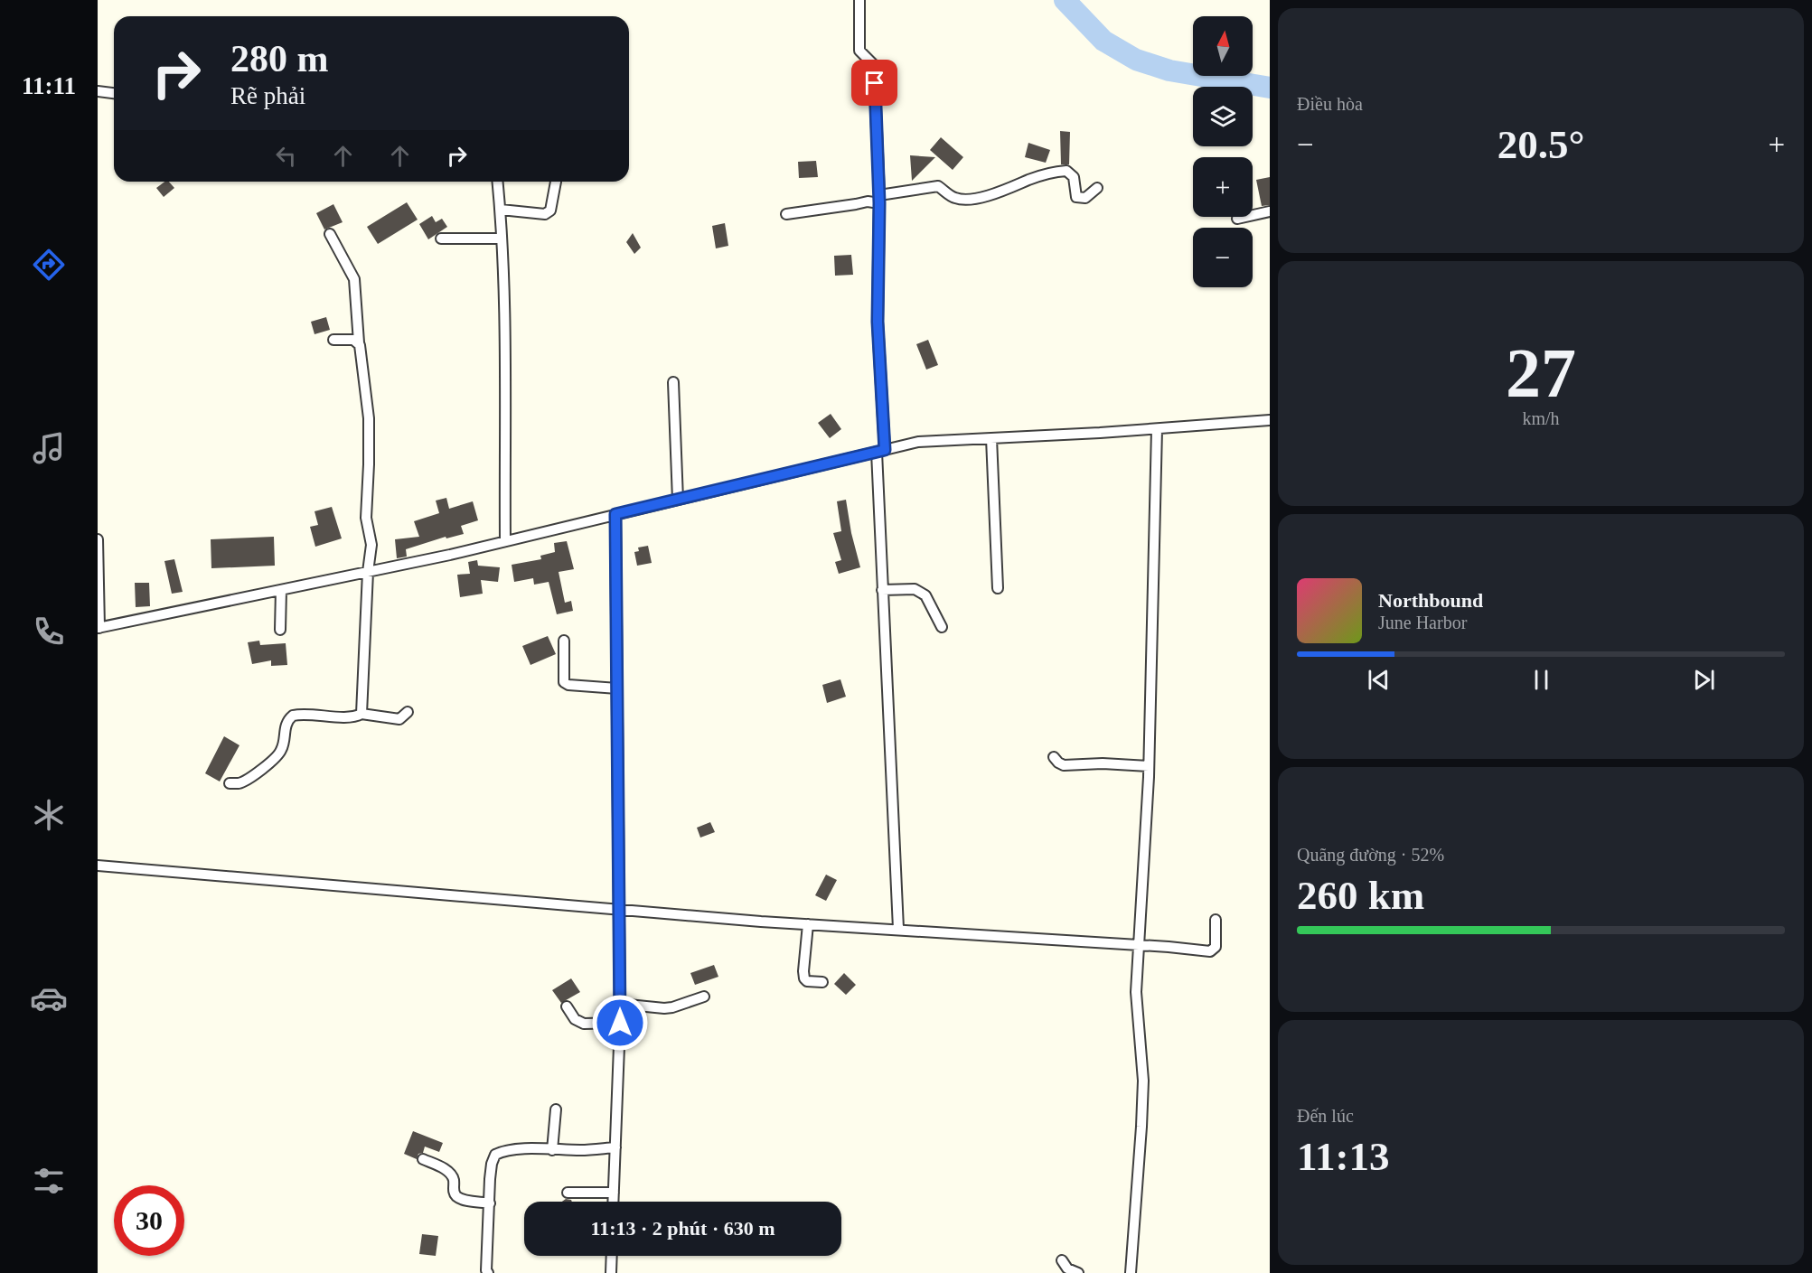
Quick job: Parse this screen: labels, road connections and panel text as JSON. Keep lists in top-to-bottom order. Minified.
{"north":"top","page":{"tabs":"11:11","tile":["Điều hòa",["27","km/h"],["Quãng đường · 52%","260 km"],["Đến lúc","11:13"]],"map_buttons":["+","−"],"turn":["280 m","Rẽ phải"],"heat":["−","20.5°","+"],"song":["Northbound","June Harbor"],"limit":"30","trip":"11:13 · 2 phút · 630 m"}}
